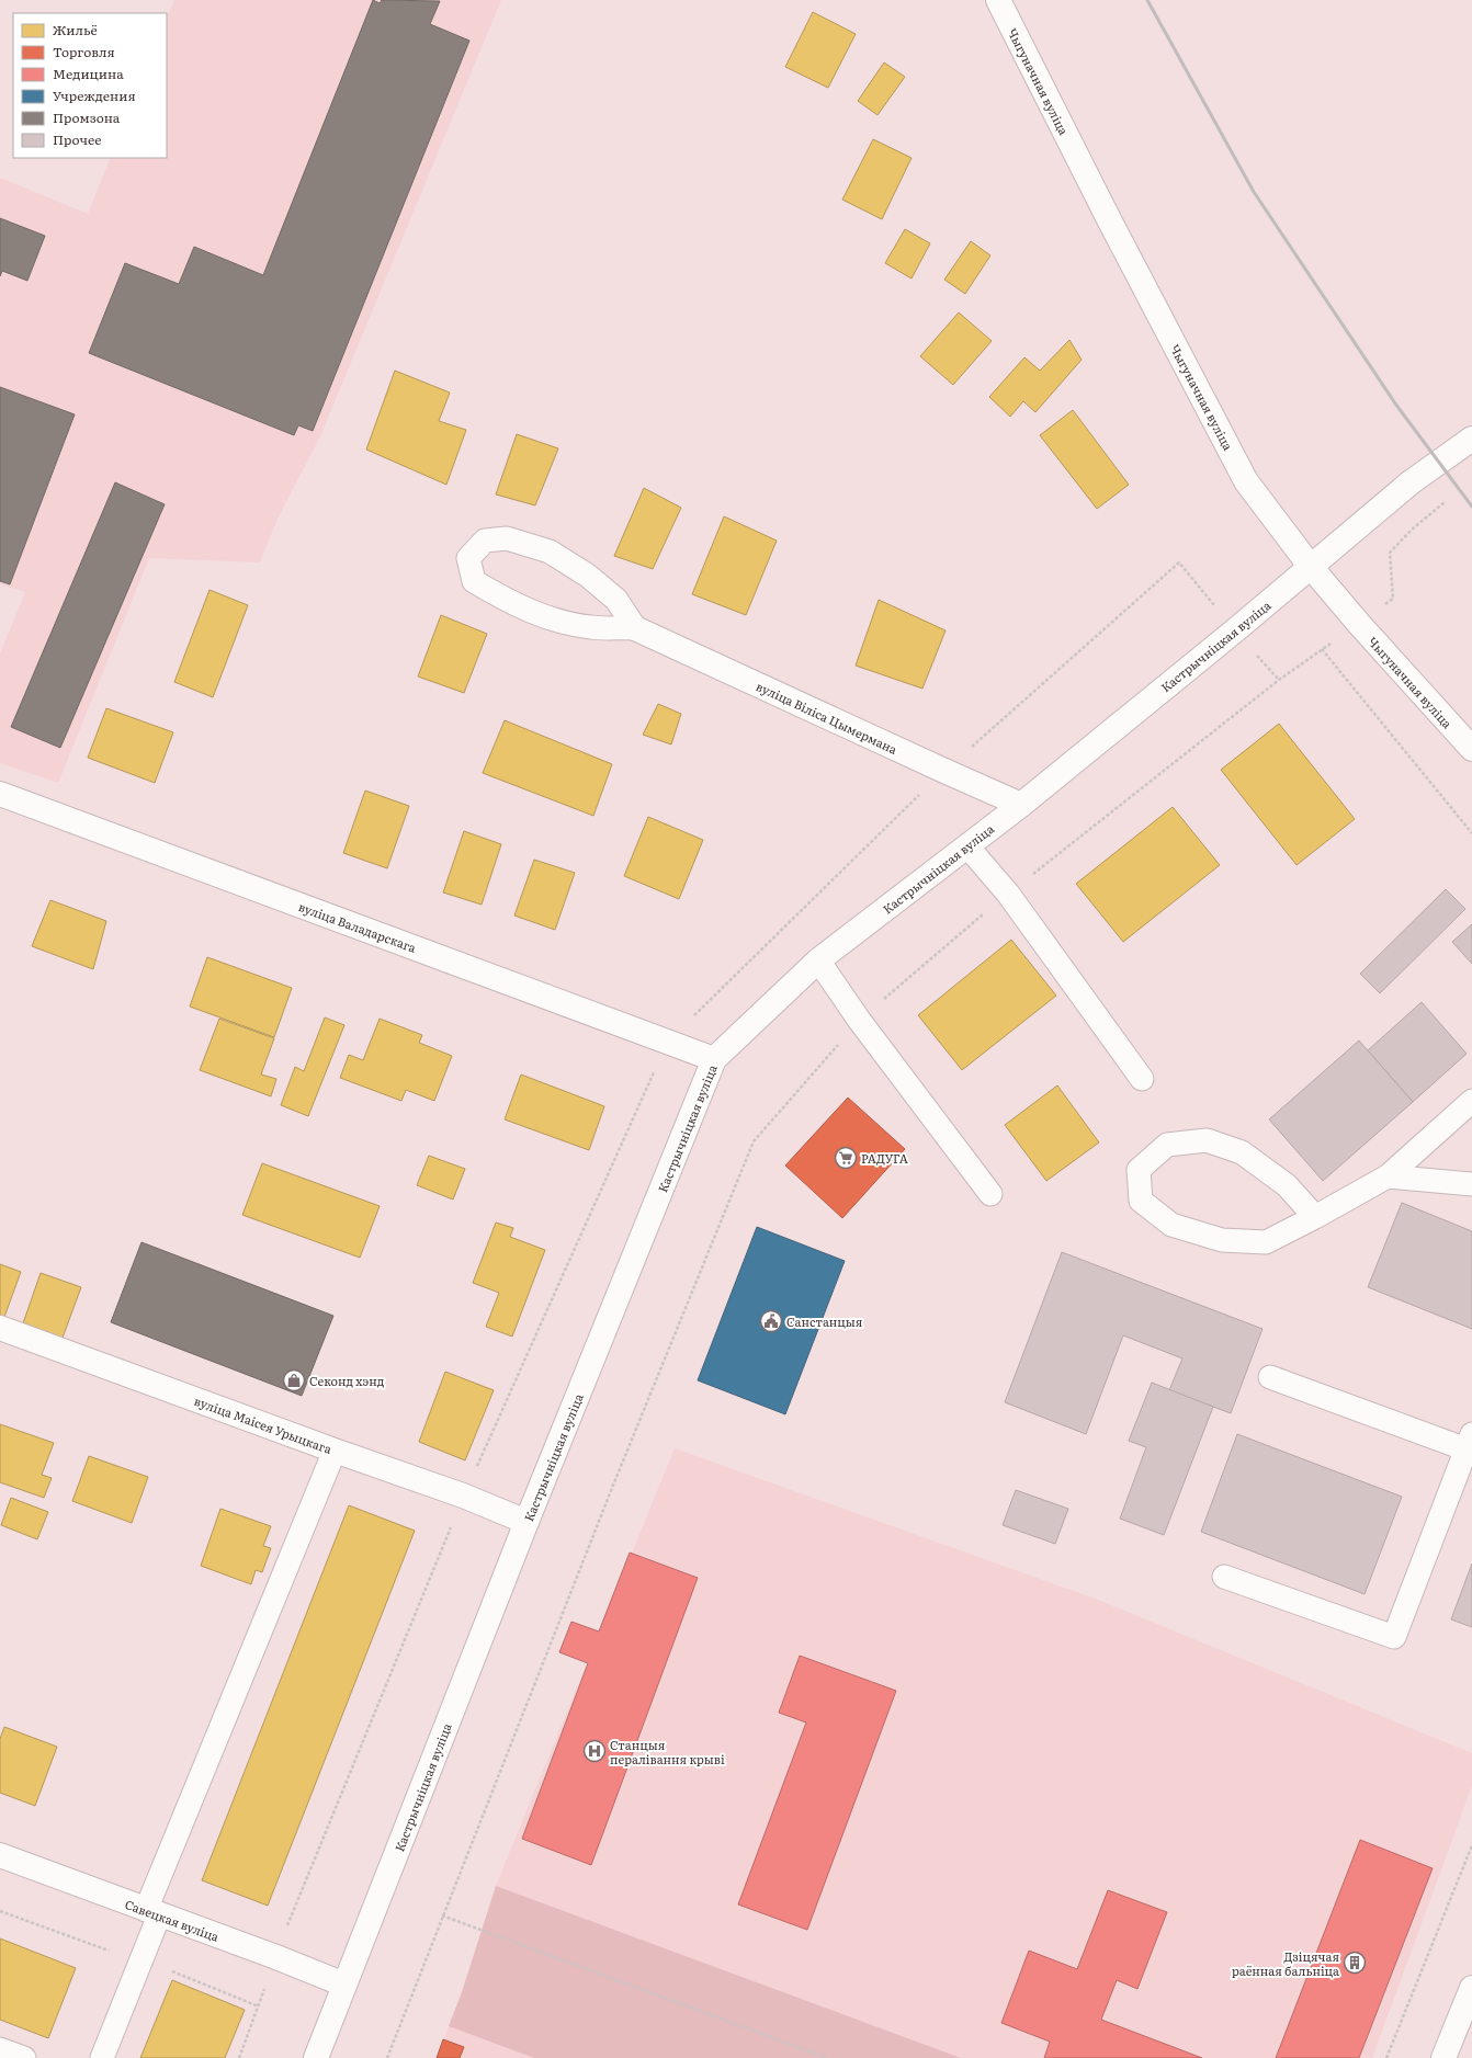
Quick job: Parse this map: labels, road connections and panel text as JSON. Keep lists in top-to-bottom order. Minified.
{"streets":{"street":["Чыгуначная вуліца","Кастрычніцкая вуліца","вуліца Віліса Цымермана","вуліца Валадарскага","вуліца Маісея Урыцкага","Савецкая вуліца"]},"crossings":[["Чыгуначная вуліца","Кастрычніцкая вуліца"],["Кастрычніцкая вуліца","вуліца Віліса Цымермана"],["Кастрычніцкая вуліца","вуліца Валадарскага"],["Кастрычніцкая вуліца","вуліца Маісея Урыцкага"],["Кастрычніцкая вуліца","Савецкая вуліца"]],"places":{"supermarket":["РАДУГА"],"public building":["Санстанцыя"],"shop":["Секонд хэнд"],"hospital":["Станцыя пералівання крыві"],"building":["Дзіцячая раённая бальніца"]},"legend":["Жильё","Торговля","Медицина","Учреждения","Промзона","Прочее"]}
